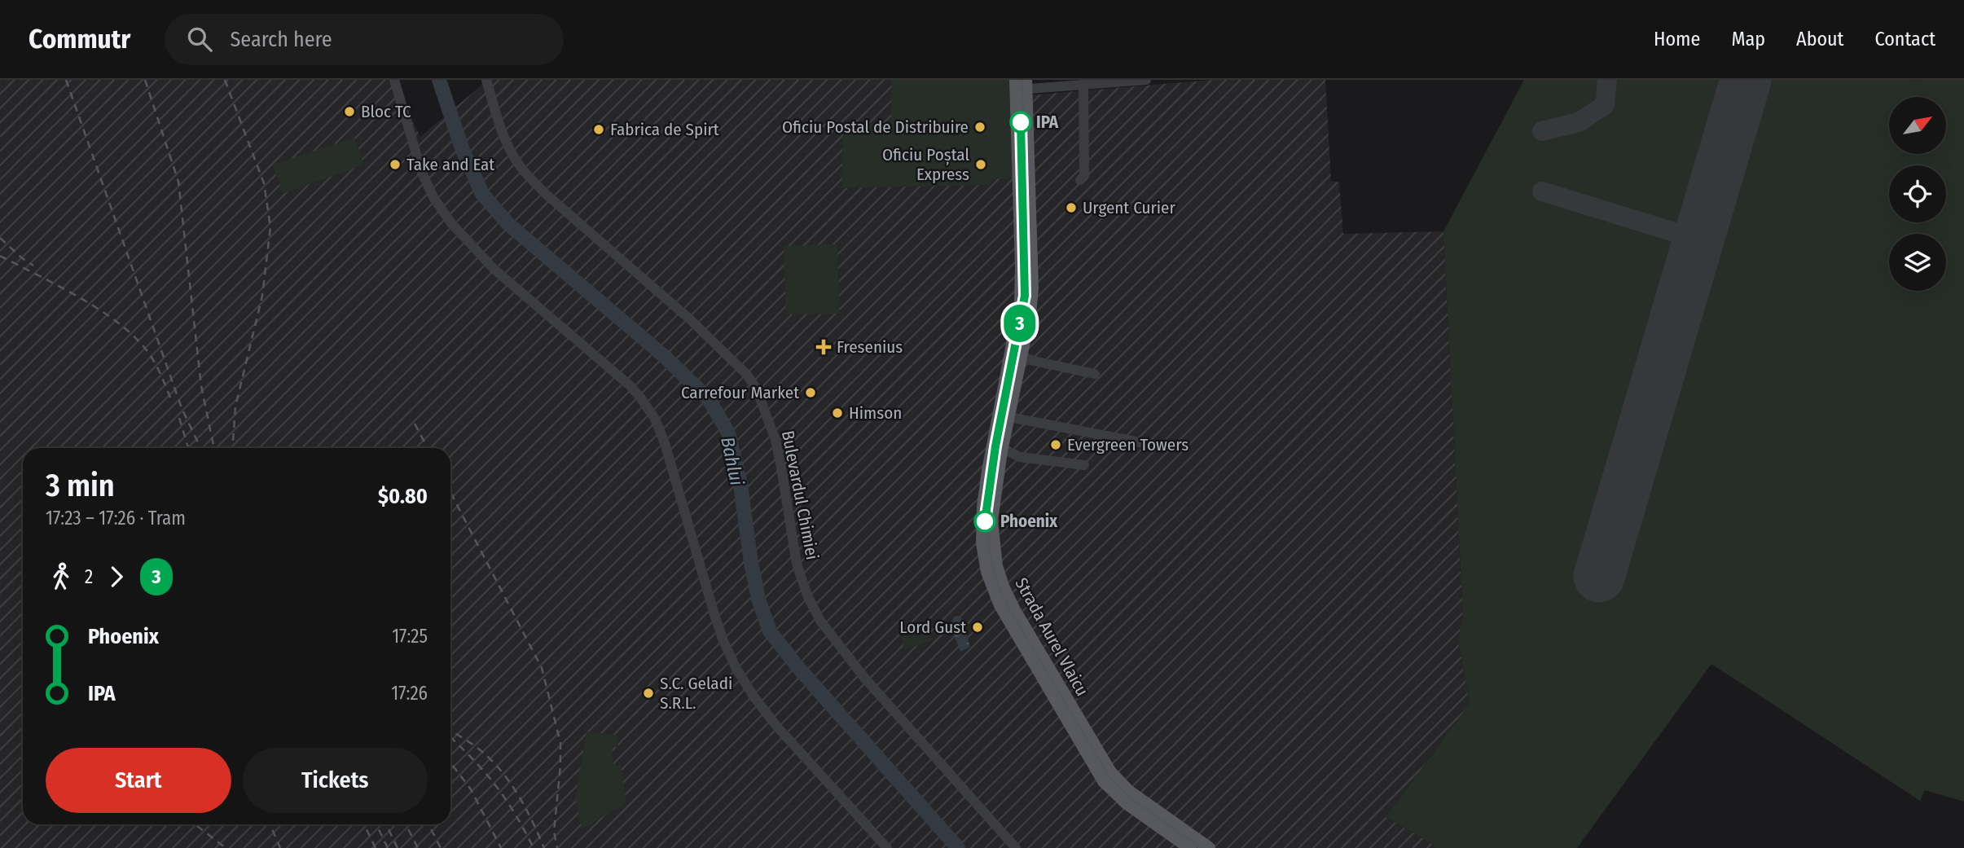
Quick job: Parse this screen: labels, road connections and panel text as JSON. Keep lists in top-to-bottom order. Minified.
{"streets":{"main road":["Strada Aurel Vlaicu"],"street":["Bulevardul Chimiei"]},"water":["Bahlui"],"places":{"other":["Bloc TC","IPA","Oficiu Postal de Distribuire","Fabrica de Spirt","Take and Eat","Oficiu Poștal Express","Urgent Curier","Carrefour Market","Himson","Evergreen Towers","Phoenix","Lord Gust","S.C. Geladi S.R.L."],"health":["Fresenius"]},"lines":["tram line 3"],"north":"top right","page":{"header":"Commutr","search":"Search here","nav":["Home","Map","About","Contact"],"on_map":"3","heading":["3 min","17:23 – 17:26 · Tram","$0.80"],"legs":["2","3"],"list":[{"name":"Phoenix","value":"17:25"},{"name":"IPA","value":"17:26"}],"buttons":["Start","Tickets"]}}
